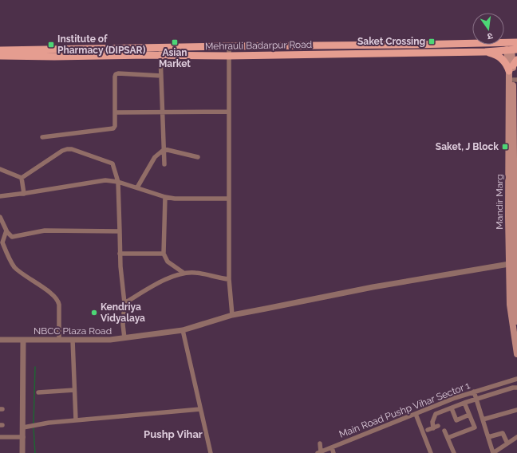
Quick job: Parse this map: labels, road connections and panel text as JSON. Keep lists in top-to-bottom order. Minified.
{"streets":{"main road":["Mehrauli Badarpur Road","Mandir Marg"],"street":["NBCC Plaza Road","Main Road Pushp Vihar Sector 1"]},"crossings":[["Mehrauli Badarpur Road","Mandir Marg"],["Mandir Marg","NBCC Plaza Road"]],"districts":["Pushp Vihar"],"places":{"transit":["Saket Crossing","Asian Market","Institute of Pharmacy (DIPSAR)","Saket, J Block"],"other":["Kendriya Vidyalaya"]},"north":"bottom"}
